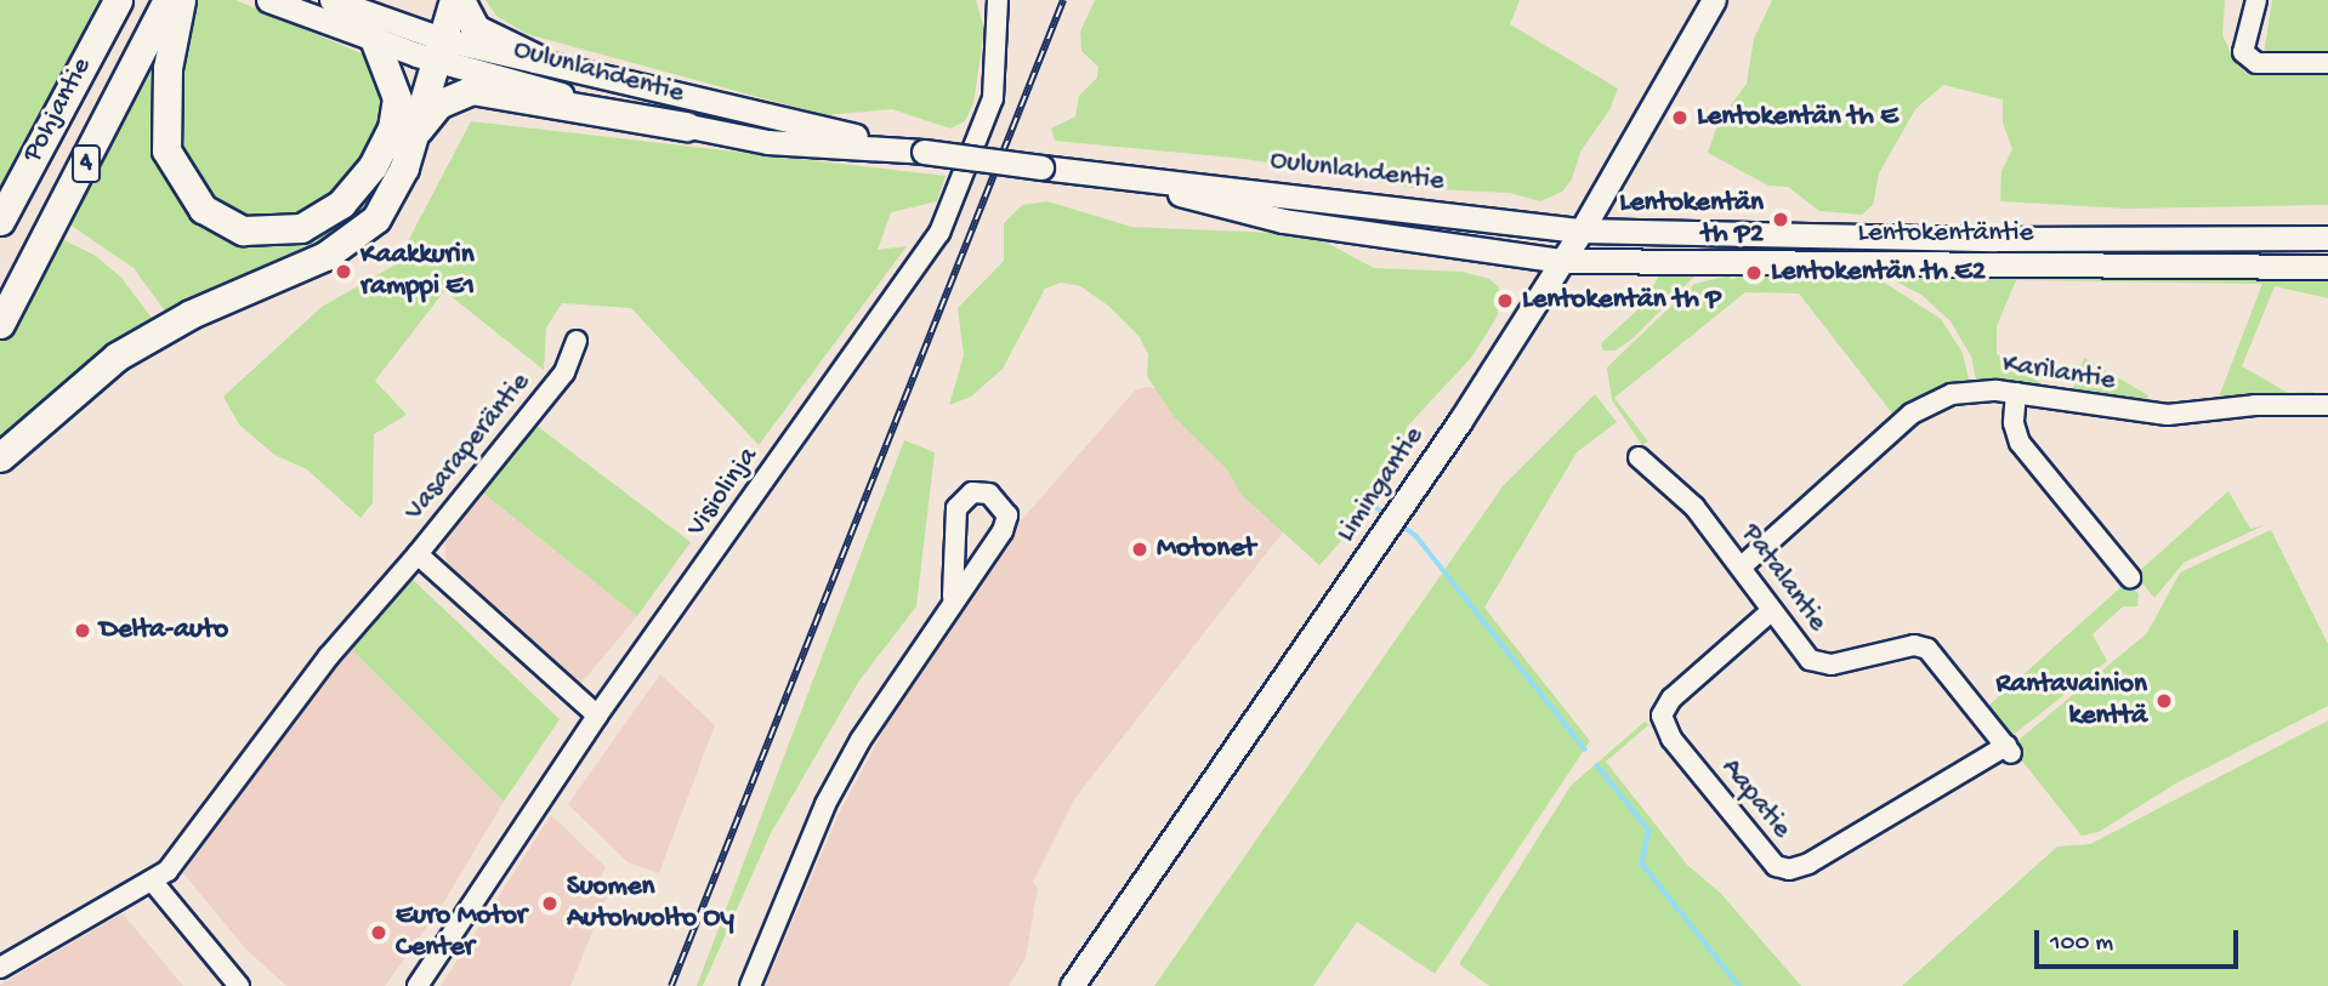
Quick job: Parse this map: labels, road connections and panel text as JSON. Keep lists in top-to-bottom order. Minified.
{"streets":{"highway":["Pohjantie","4"],"main road":["Oulunlahdentie","Lentokentäntie","Limingantie"],"street":["Karilantie","Vasaraperäntie","Visiolinja","Patalantie","Aapatie"]},"crossings":[["Oulunlahdentie","Lentokentäntie"],["Oulunlahdentie","Limingantie"],["Lentokentäntie","Limingantie"],["Karilantie","Patalantie"],["Vasaraperäntie","Visiolinja"],["Patalantie","Aapatie"]],"places":["Lentokentän th E","Lentokentän th P2","Kaakkurin ramppi E1","Lentokentän th E2","Lentokentän th P","Motonet","Delta-auto","Rantavainion kenttä","Suomen Autohuolto Oy","Euro Motor Center"],"scale_bar":"100 m"}
